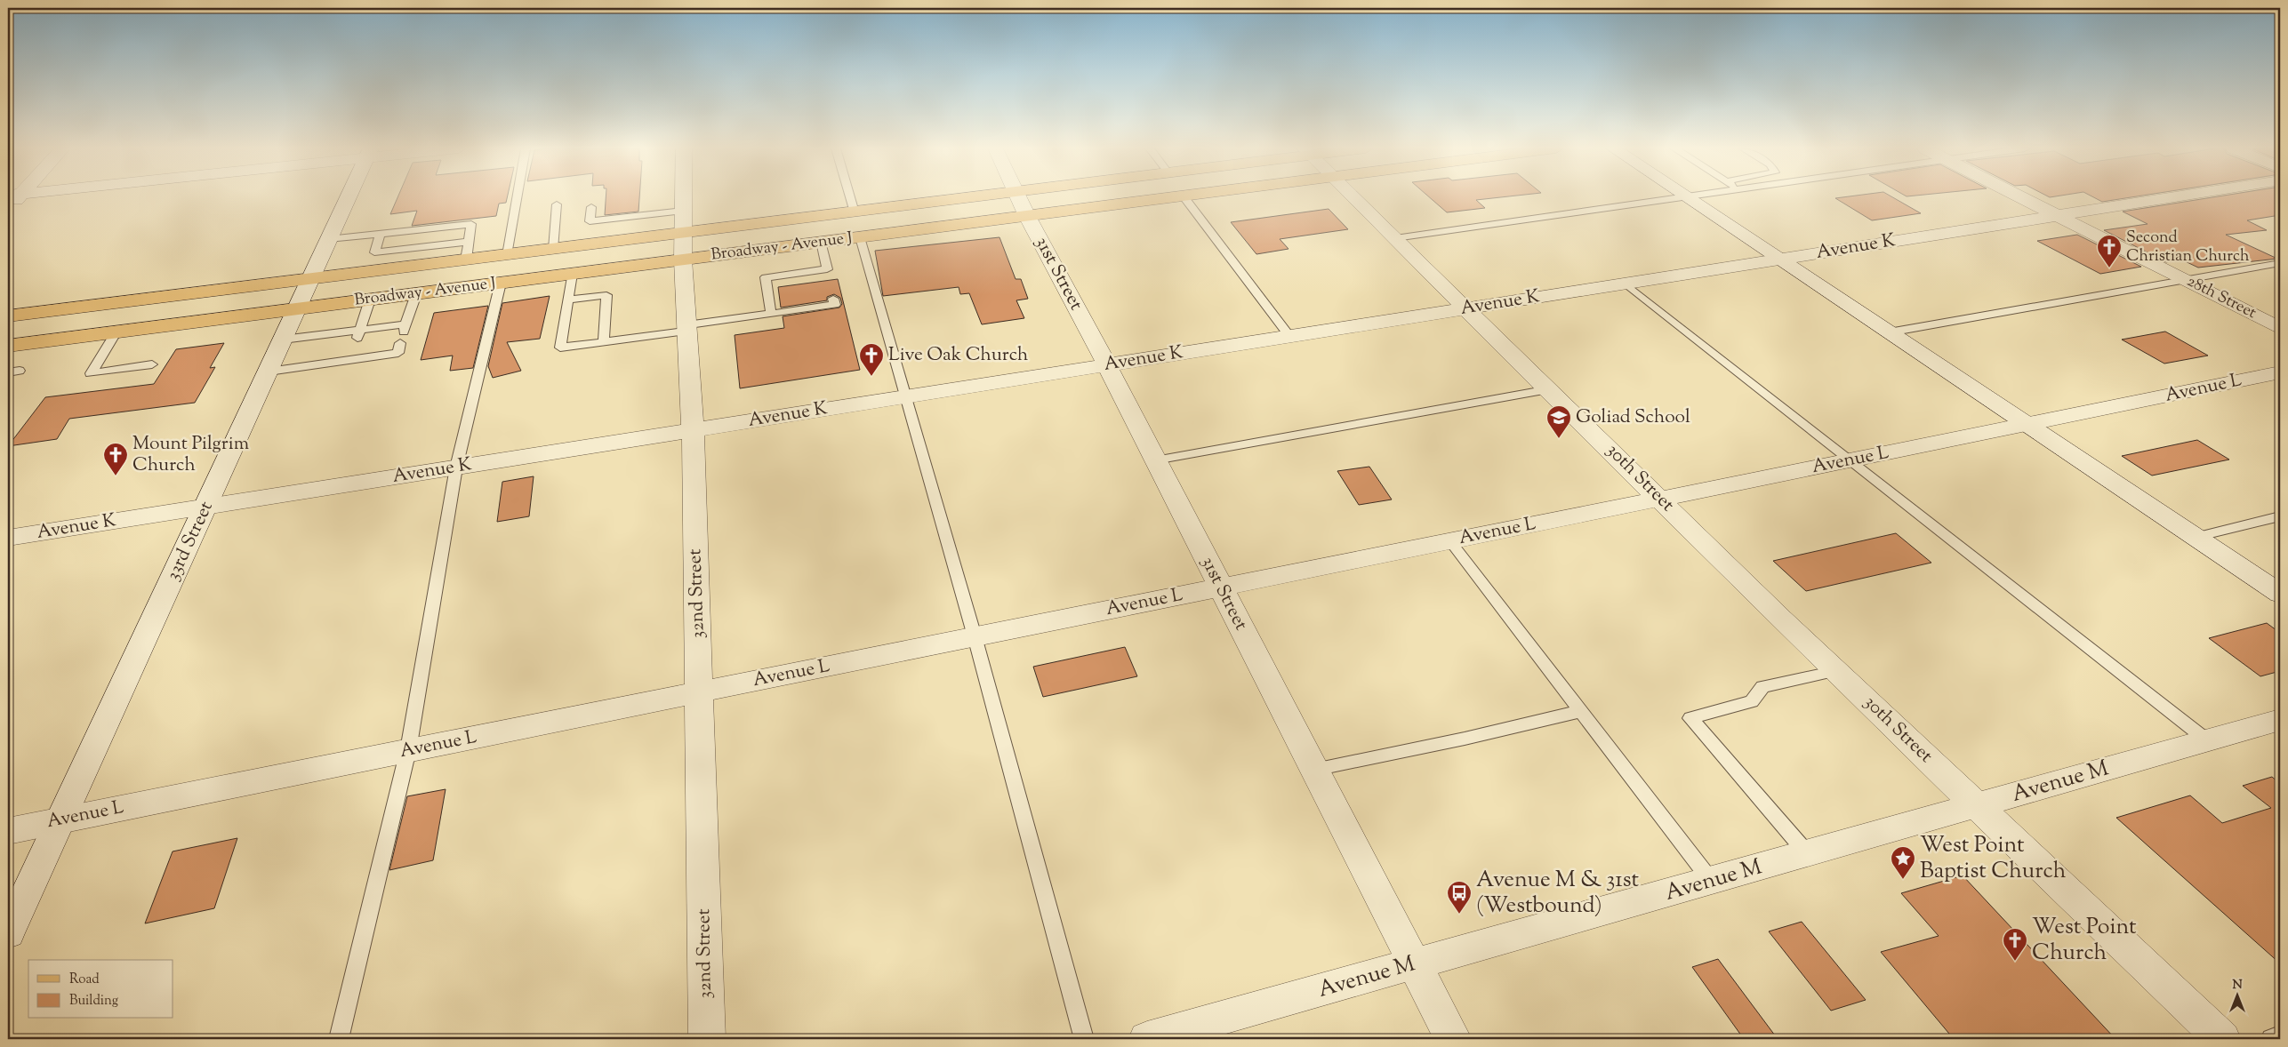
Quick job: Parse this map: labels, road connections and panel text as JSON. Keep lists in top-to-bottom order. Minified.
{"streets":{"main road":["Broadway - Avenue J"],"street":["Avenue K","31st Street","28th Street","Avenue L","30th Street","33rd Street","32nd Street","Avenue M"]},"crossings":[["Broadway - Avenue J","31st Street"],["Broadway - Avenue J","33rd Street"],["Broadway - Avenue J","32nd Street"],["Avenue K","31st Street"],["Avenue K","28th Street"],["Avenue K","30th Street"],["Avenue K","33rd Street"],["Avenue K","32nd Street"],["31st Street","Avenue L"],["31st Street","Avenue M"],["Avenue L","30th Street"],["Avenue L","33rd Street"],["Avenue L","32nd Street"],["30th Street","Avenue M"]],"places":{"church":["Second Christian Church","Live Oak Church","Mount Pilgrim Church","West Point Church"],"school or university":["Goliad School"],"place":["West Point Baptist Church"],"bus stop":["Avenue M & 31st (Westbound)"]},"legend":["Road","Building"],"north":"top"}
